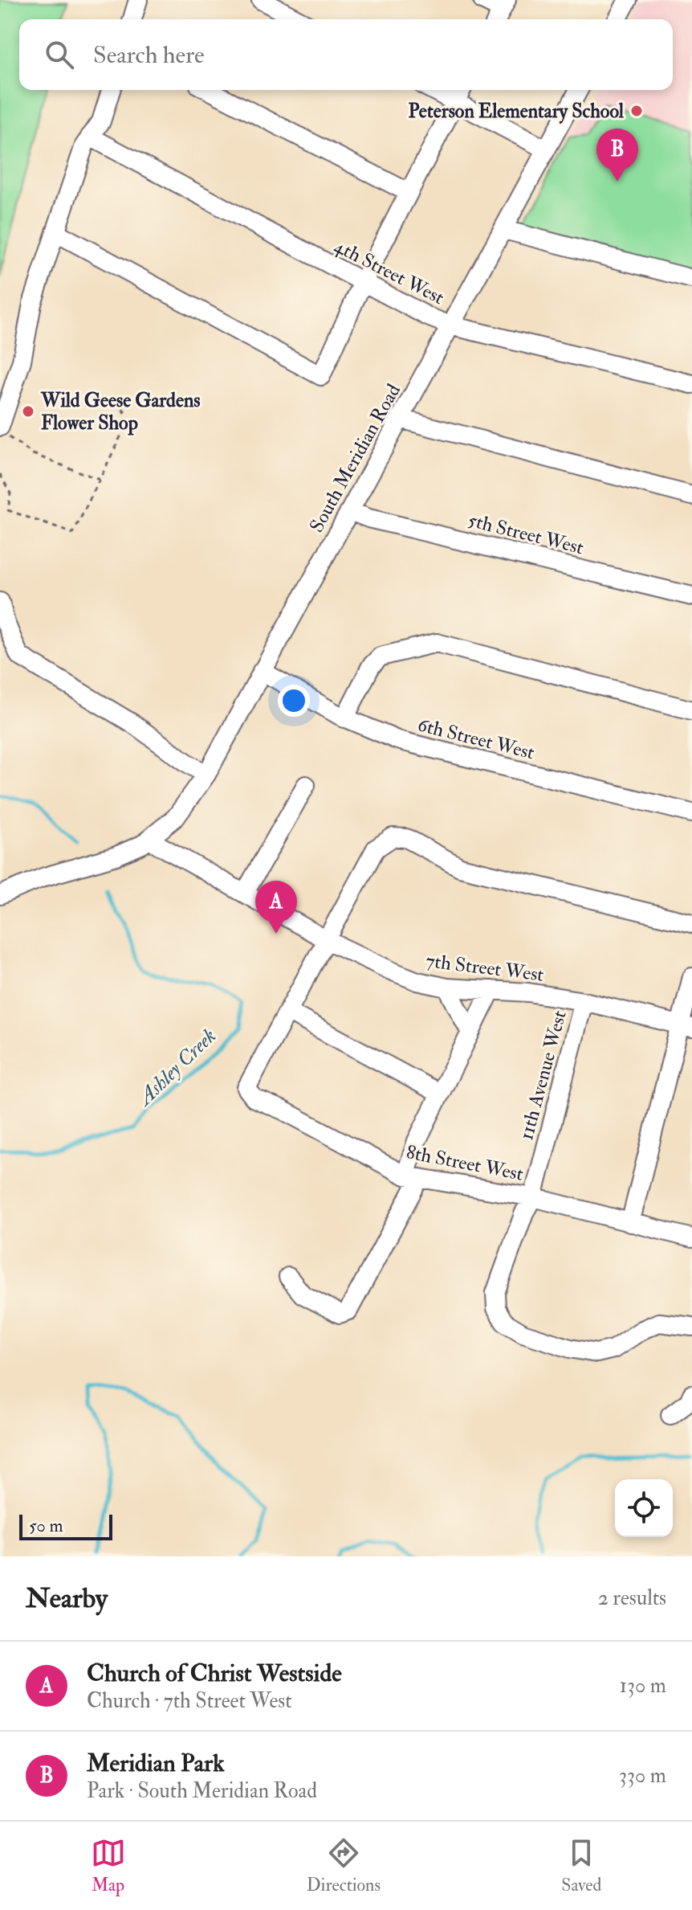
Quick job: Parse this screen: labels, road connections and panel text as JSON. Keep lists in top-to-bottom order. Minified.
{"streets":{"street":["4th Street West","South Meridian Road","5th Street West","6th Street West","7th Street West","11th Avenue West","8th Street West"]},"crossings":[["4th Street West","South Meridian Road"],["South Meridian Road","5th Street West"],["South Meridian Road","6th Street West"],["South Meridian Road","7th Street West"],["7th Street West","11th Avenue West"],["11th Avenue West","8th Street West"]],"water":["Ashley Creek"],"places":["Peterson Elementary School","Wild Geese Gardens Flower Shop"],"scale_bar":"50 m","page":{"search":"Search here","pins":["B","A"],"scale":"50 m","heading":["Nearby","2 results"],"list":[{"mark":"A","name":"Church of Christ Westside","note":"Church · 7th Street West","value":"130 m"},{"mark":"B","name":"Meridian Park","note":"Park · South Meridian Road","value":"330 m"}],"nav":["Map","Directions","Saved"]}}
